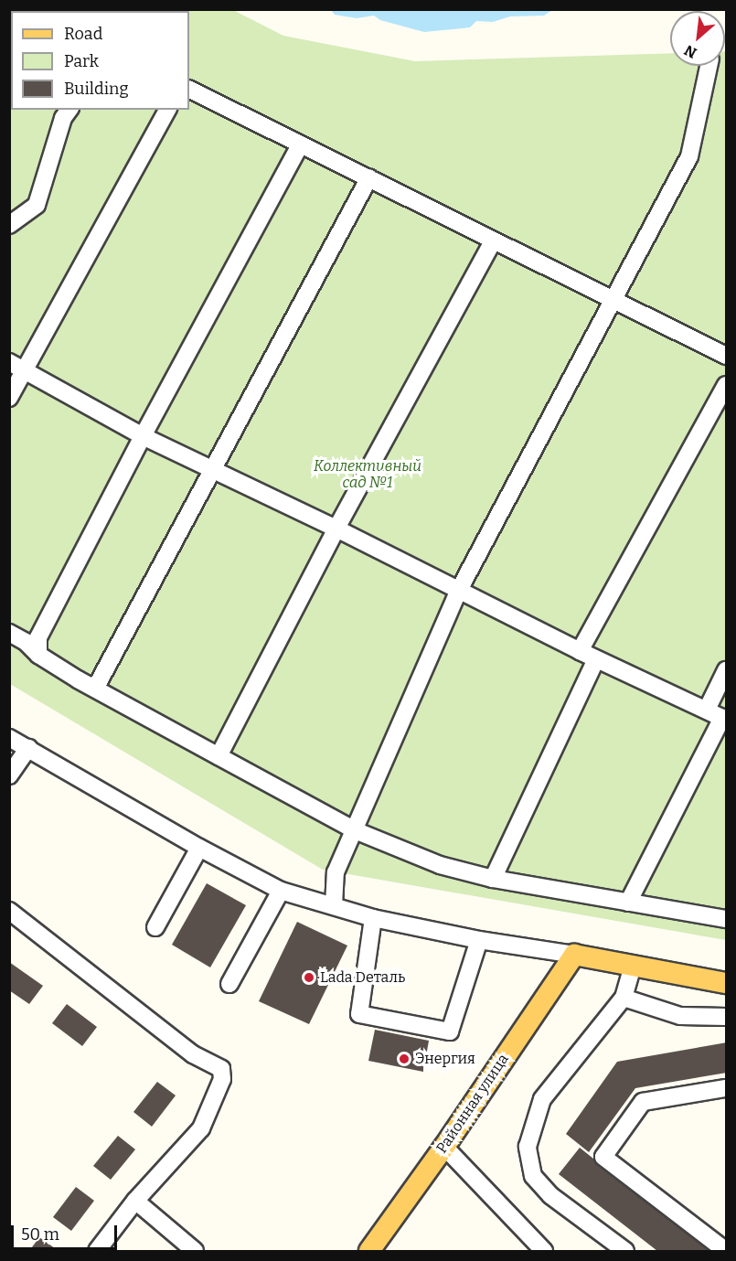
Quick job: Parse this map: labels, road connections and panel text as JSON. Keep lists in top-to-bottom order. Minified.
{"streets":{"main road":["Районная улица"]},"parks":["Коллективный сад №1"],"places":["Lada Dеталь","Энергия"],"legend":["Road","Park","Building"],"scale_bar":"50 m","north":"bottom left"}
